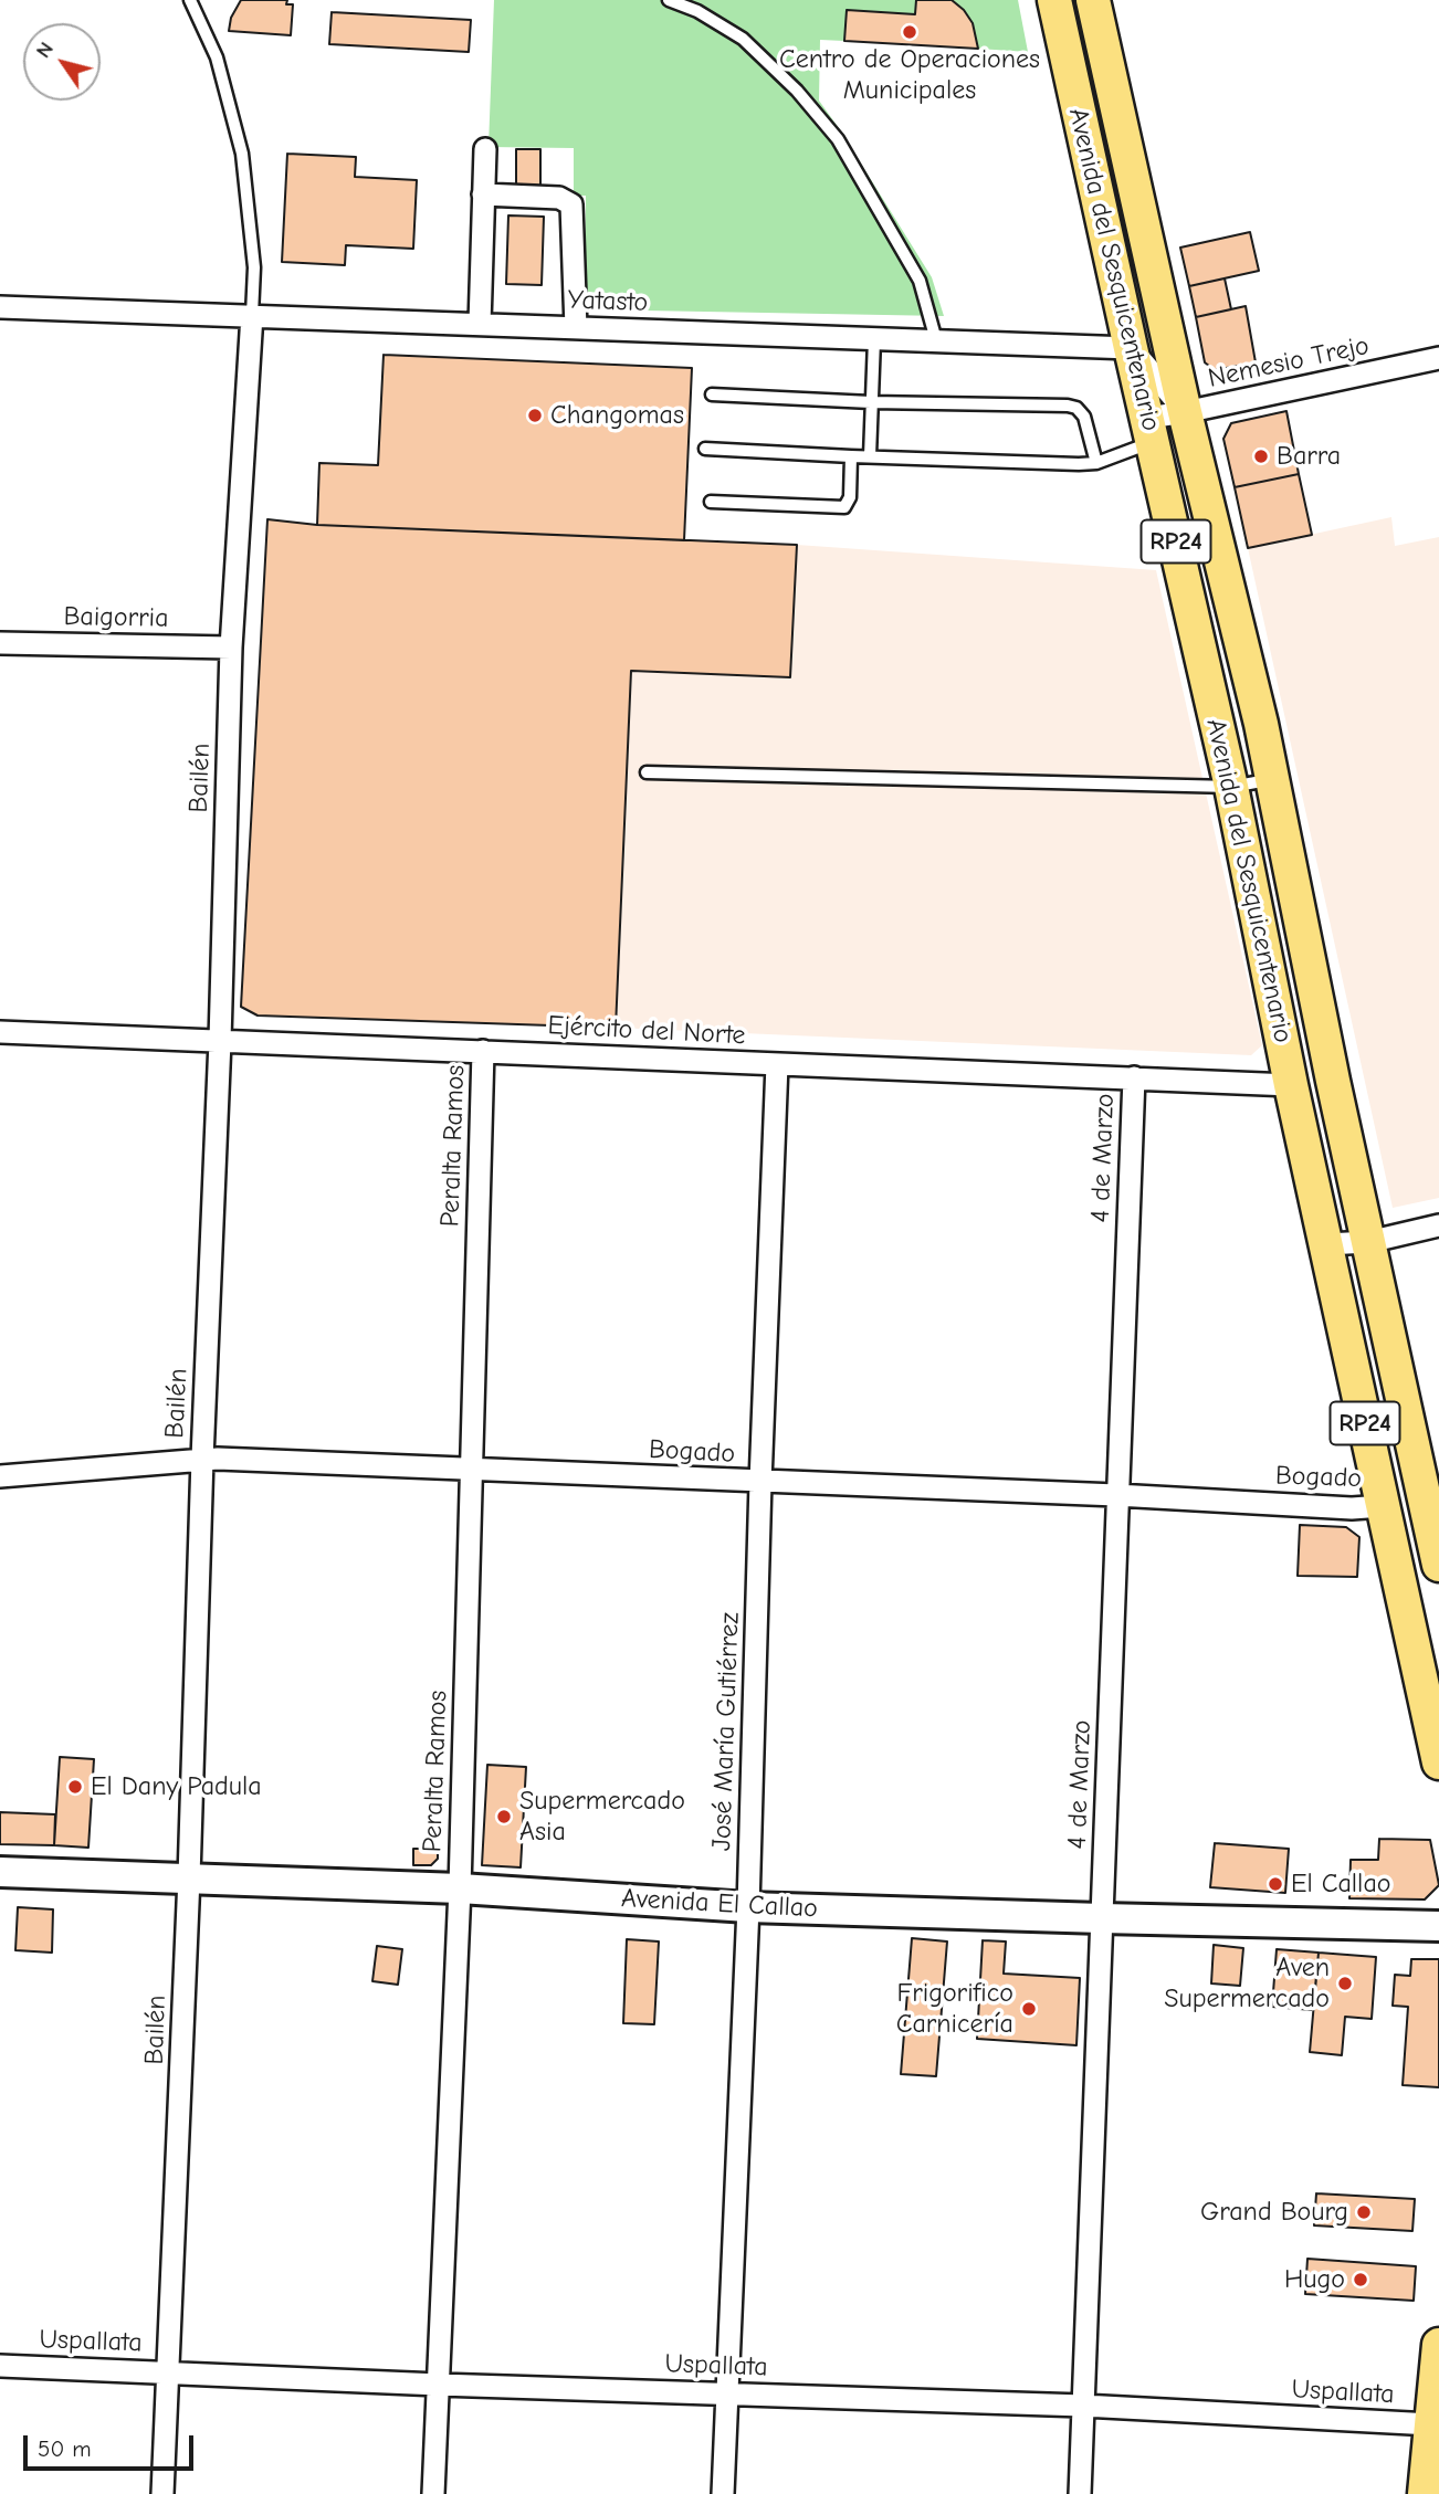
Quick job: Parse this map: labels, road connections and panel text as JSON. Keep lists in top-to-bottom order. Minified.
{"streets":{"main road":["Avenida del Sesquicentenario","RP24"],"street":["Yatasto","Nemesio Trejo","Baigorria","Bailén","Ejército del Norte","Peralta Ramos","4 de Marzo","Bogado","José María Gutiérrez","Avenida El Callao","Uspallata"]},"crossings":[["Avenida del Sesquicentenario","Yatasto"],["Avenida del Sesquicentenario","Nemesio Trejo"],["Avenida del Sesquicentenario","Ejército del Norte"],["Avenida del Sesquicentenario","Bogado"],["Yatasto","Bailén"],["Baigorria","Bailén"],["Bailén","Ejército del Norte"],["Bailén","Bogado"],["Bailén","Avenida El Callao"],["Bailén","Uspallata"],["Ejército del Norte","Peralta Ramos"],["Ejército del Norte","4 de Marzo"],["Ejército del Norte","José María Gutiérrez"],["Peralta Ramos","Bogado"],["Peralta Ramos","Avenida El Callao"],["Peralta Ramos","Uspallata"],["4 de Marzo","Bogado"],["4 de Marzo","Avenida El Callao"],["4 de Marzo","Uspallata"],["Bogado","José María Gutiérrez"],["José María Gutiérrez","Avenida El Callao"],["José María Gutiérrez","Uspallata"]],"places":["Centro de Operaciones Municipales","Changomas","Barra","El Dany Padula","Supermercado Asia","El Callao","Aven Supermercado","Frigorifico Carnicería","Grand Bourg","Hugo"],"scale_bar":"50 m","north":"top left"}
